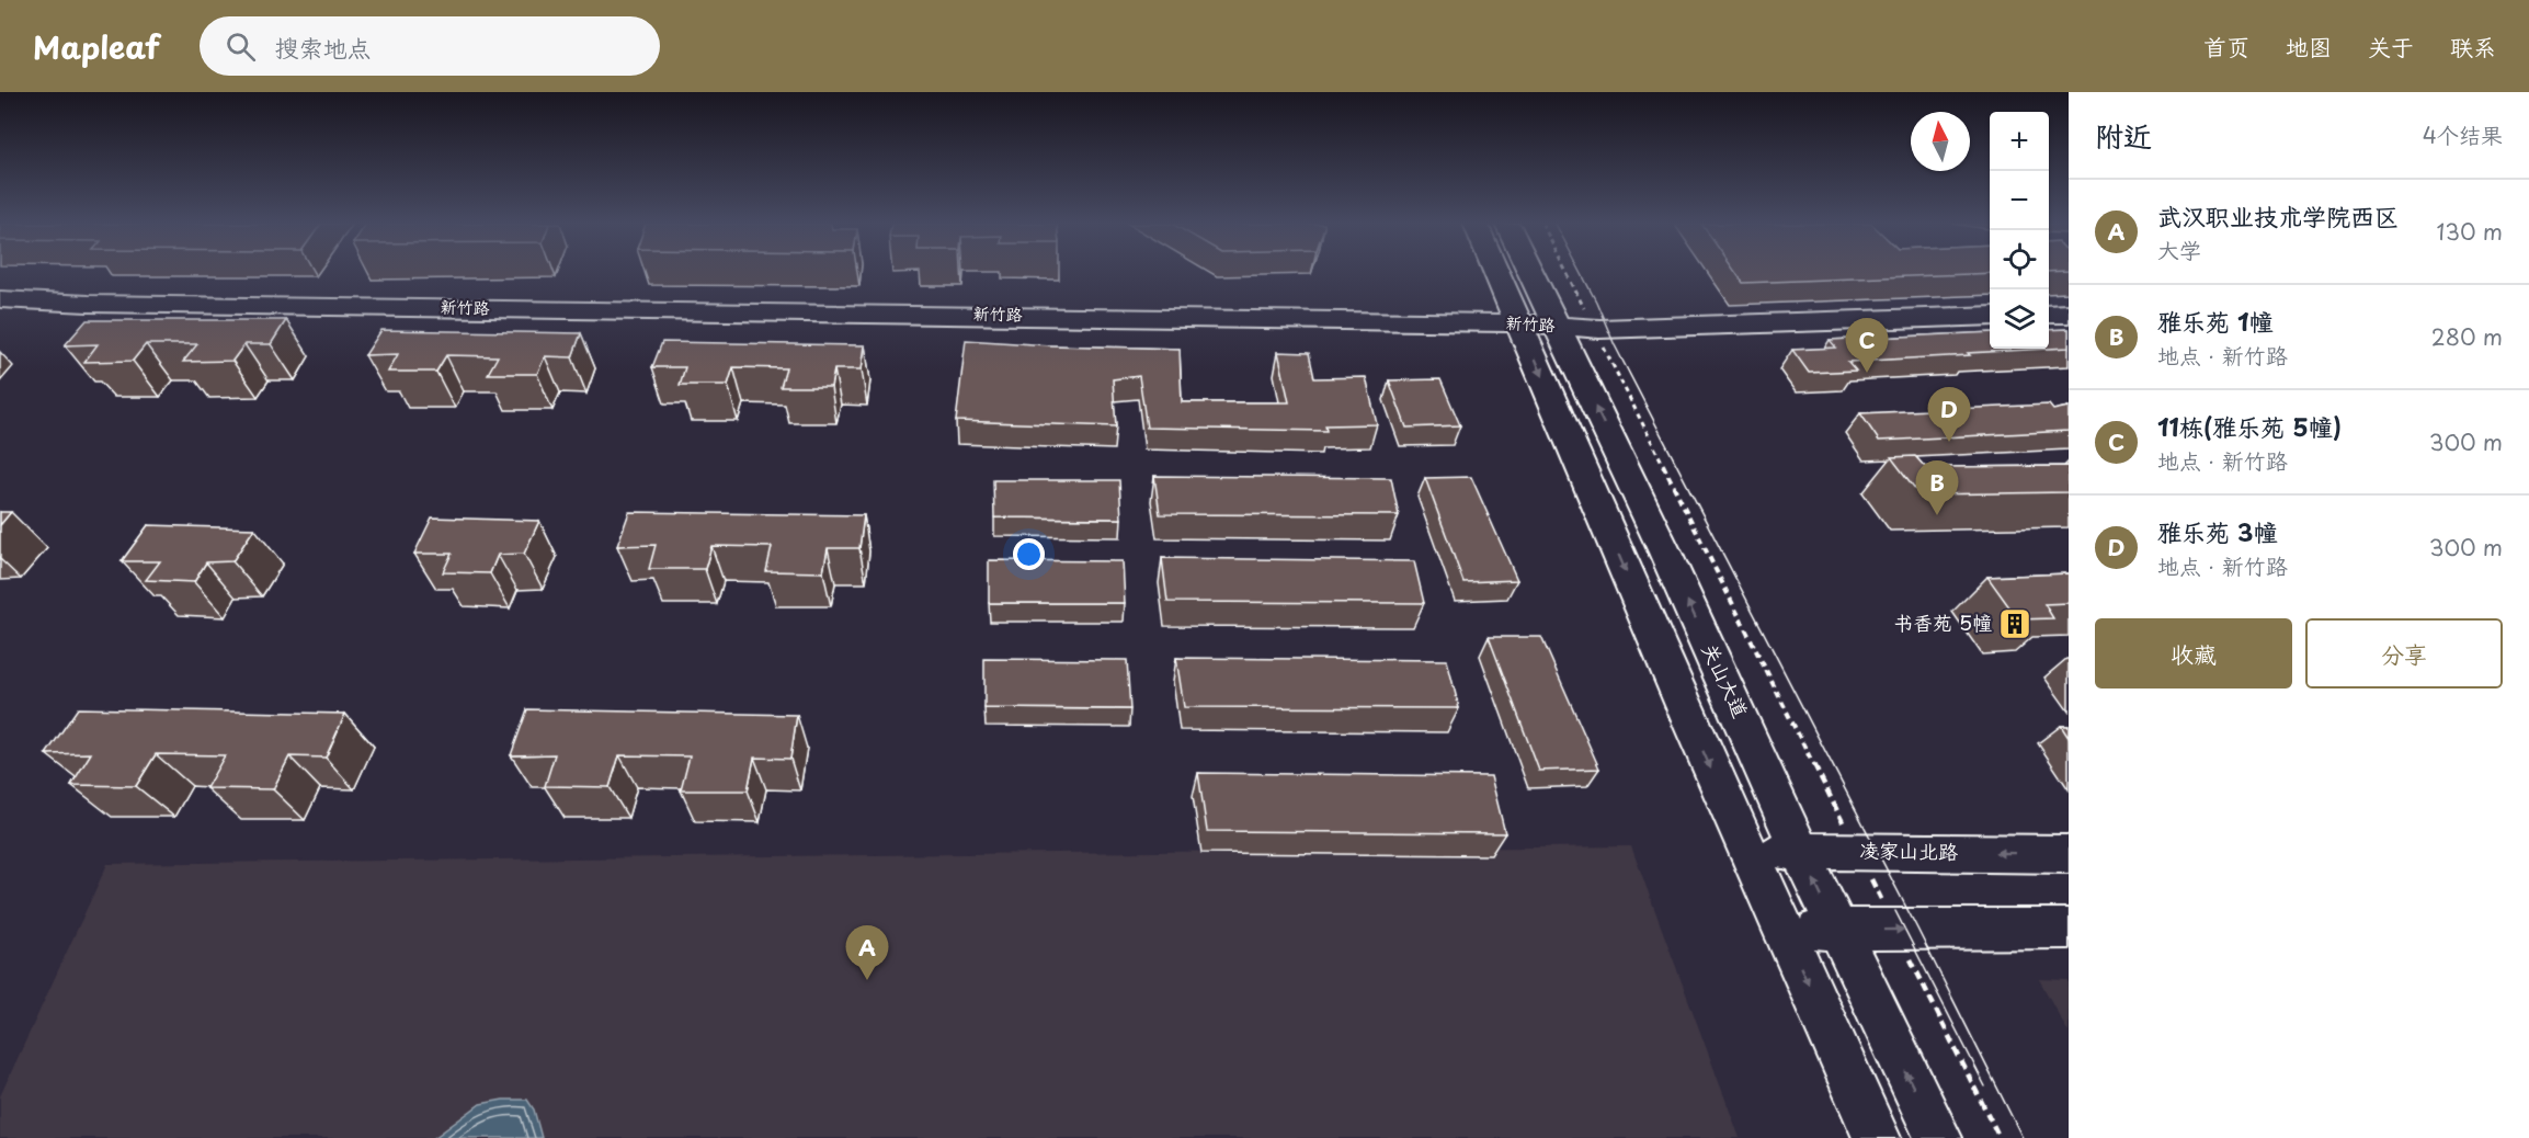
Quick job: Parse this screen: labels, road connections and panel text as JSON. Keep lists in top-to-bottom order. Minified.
{"streets":{"main road":["新竹路","关山大道","凌家山北路"]},"crossings":[["新竹路","关山大道"],["关山大道","凌家山北路"]],"places":{"building":["书香苑 5幢"]},"north":"top","page":{"header":"Mapleaf","search":"搜索地点","nav":["首页","地图","关于","联系"],"heading":["附近","4个结果"],"map_buttons":["+","−"],"list":[{"mark":"A","name":"武汉职业技术学院西区","note":"大学","value":"130 m"},{"mark":"B","name":"雅乐苑 1幢","note":"地点 · 新竹路","value":"280 m"},{"mark":"C","name":"11栋(雅乐苑 5幢)","note":"地点 · 新竹路","value":"300 m"},{"mark":"D","name":"雅乐苑 3幢","note":"地点 · 新竹路","value":"300 m"}],"pins":["C","D","B","A"],"buttons":["收藏","分享"]}}
